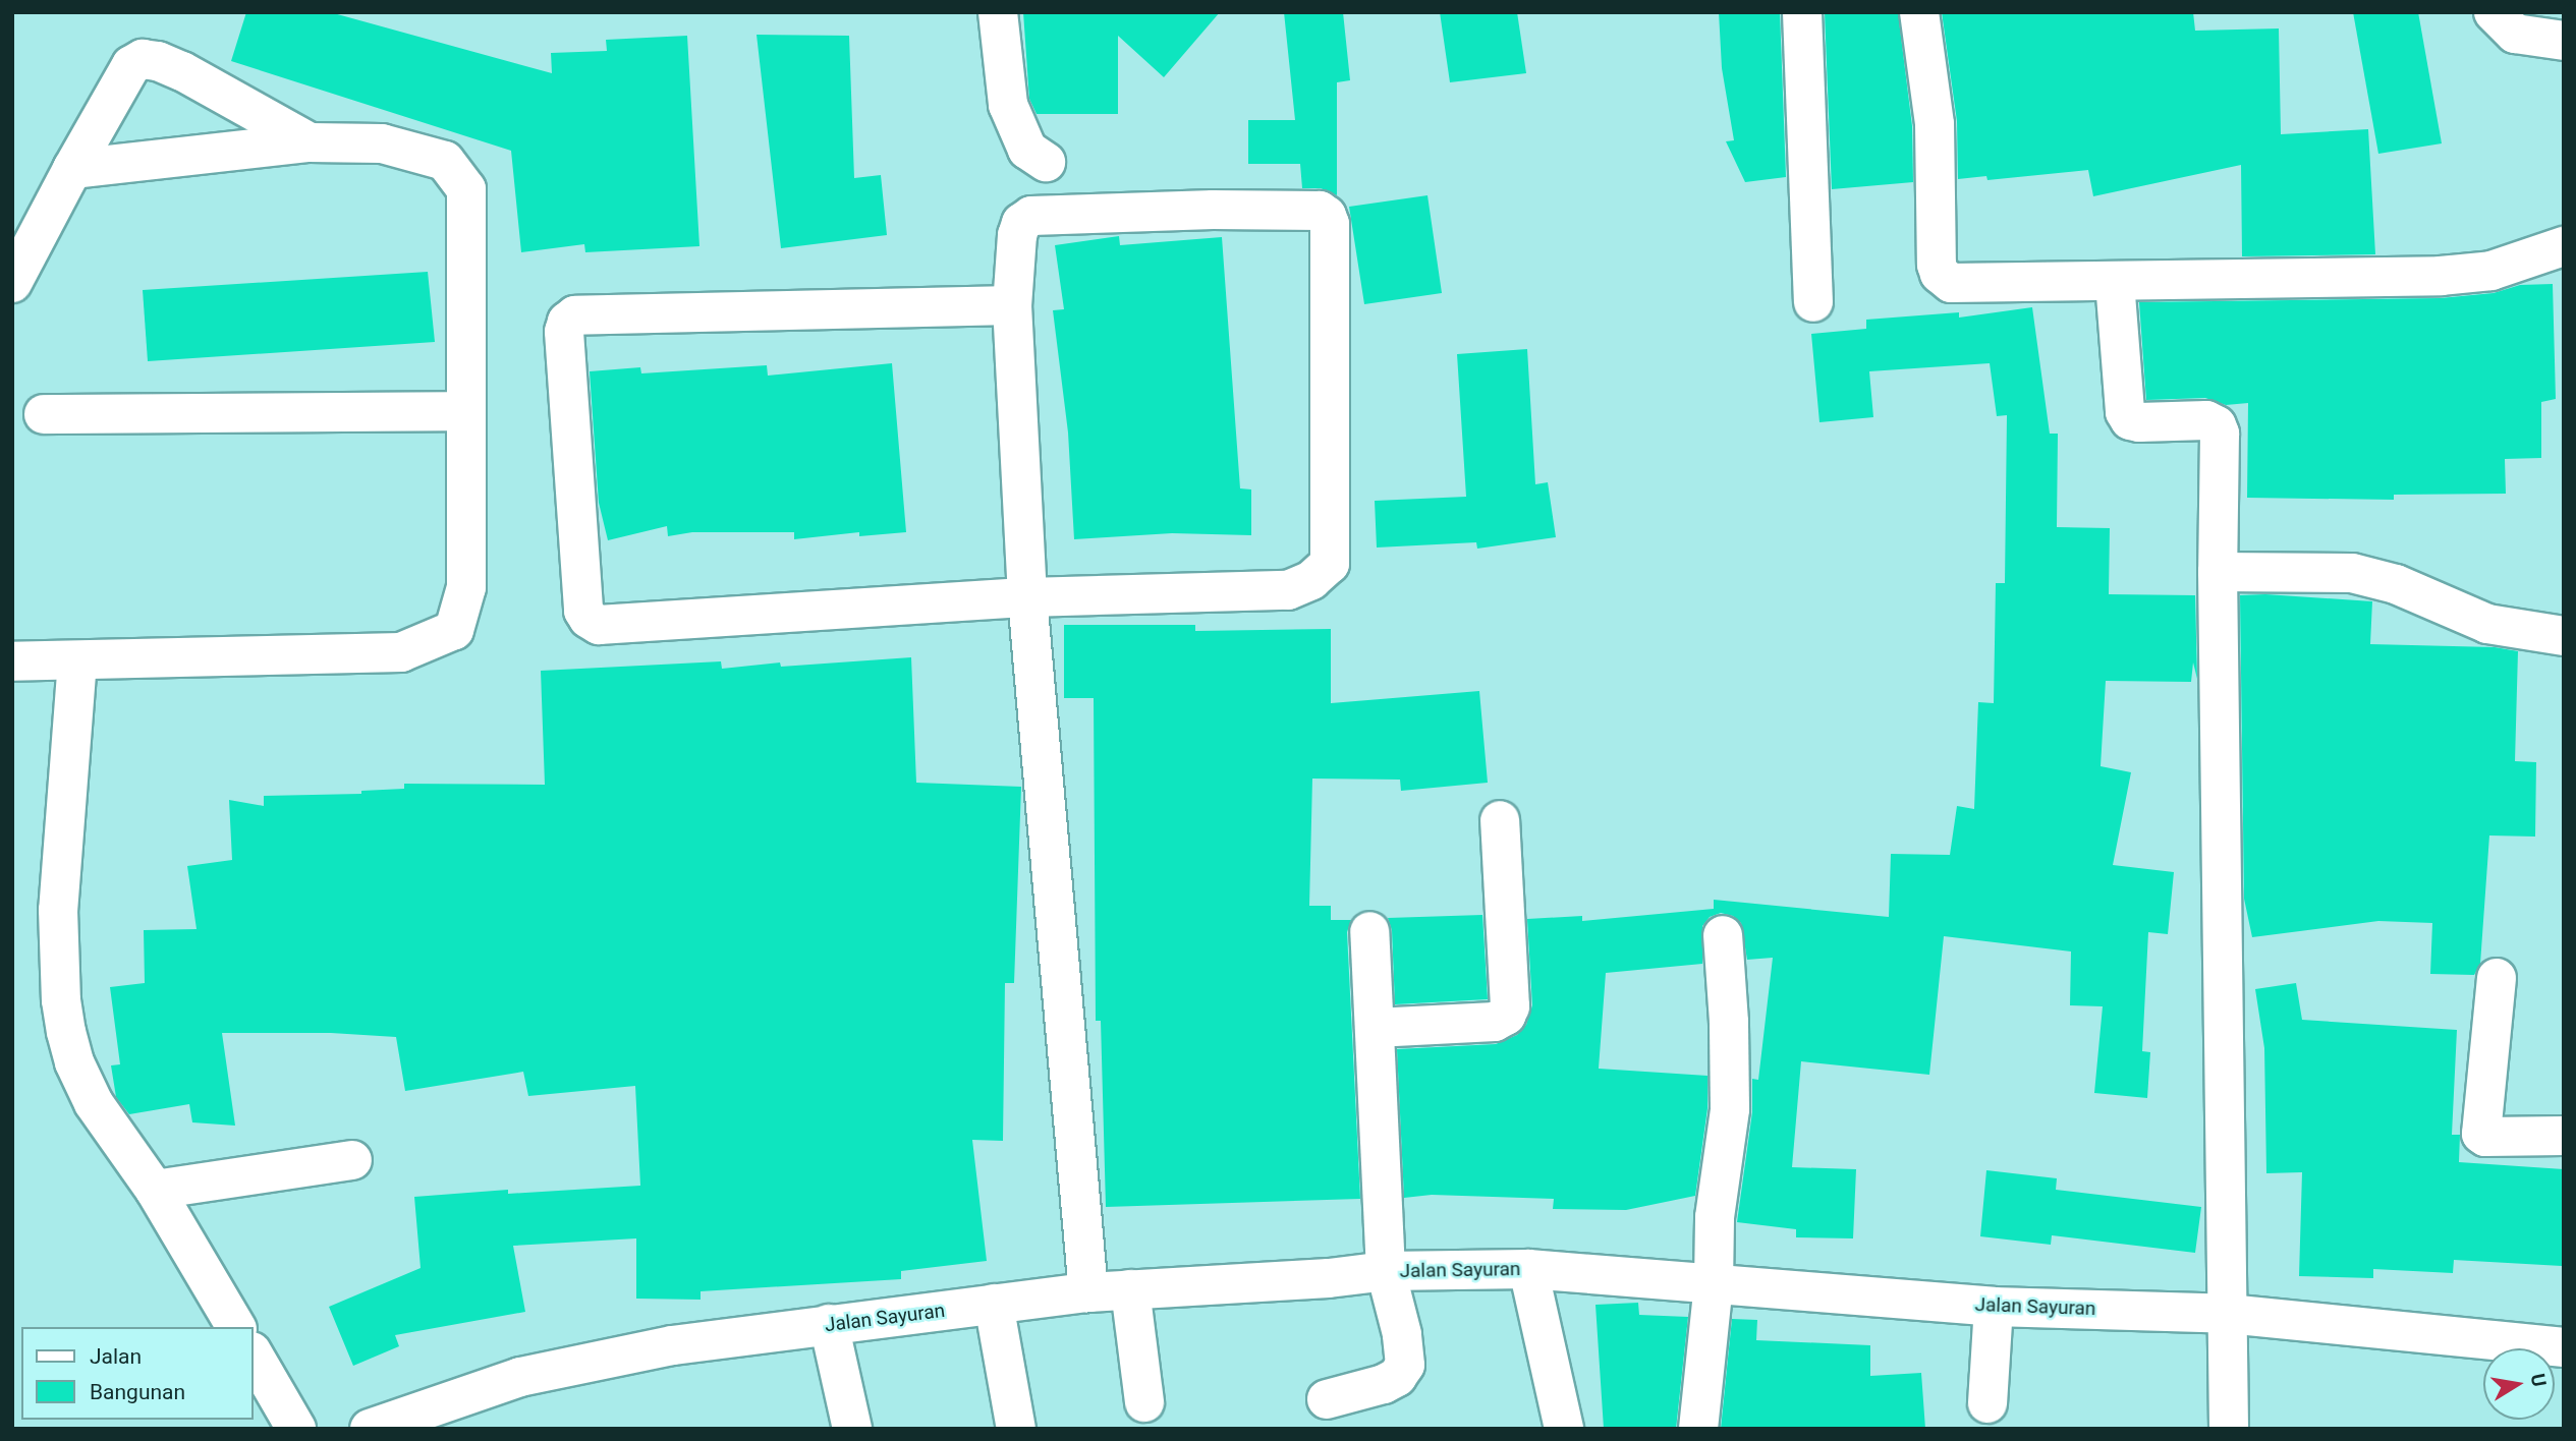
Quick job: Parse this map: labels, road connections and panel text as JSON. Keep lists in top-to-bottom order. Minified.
{"streets":{"street":["Jalan Sayuran"]},"legend":["Jalan","Bangunan"],"north":"right"}
